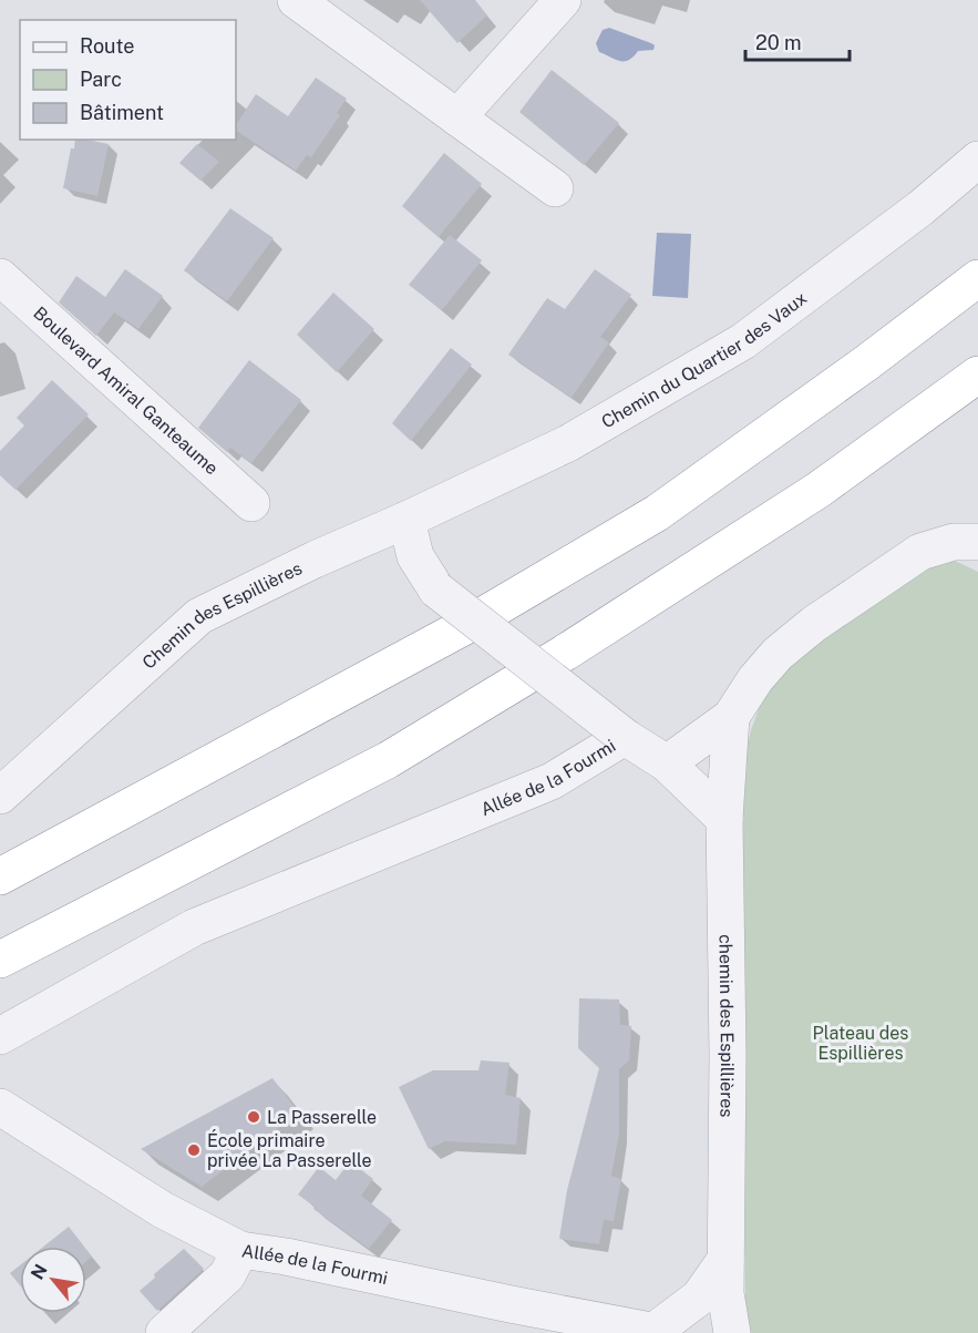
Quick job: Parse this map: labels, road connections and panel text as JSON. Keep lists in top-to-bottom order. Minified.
{"streets":{"street":["Chemin du Quartier des Vaux","Boulevard Amiral Ganteaume","Chemin des Espillières","Allée de la Fourmi","chemin des Espillières"]},"crossings":[["Chemin du Quartier des Vaux","Chemin des Espillières"]],"parks":["Plateau des Espillières"],"places":["La Passerelle","École primaire privée La Passerelle"],"legend":["Route","Parc","Bâtiment"],"scale_bar":"20 m","north":"top left"}
